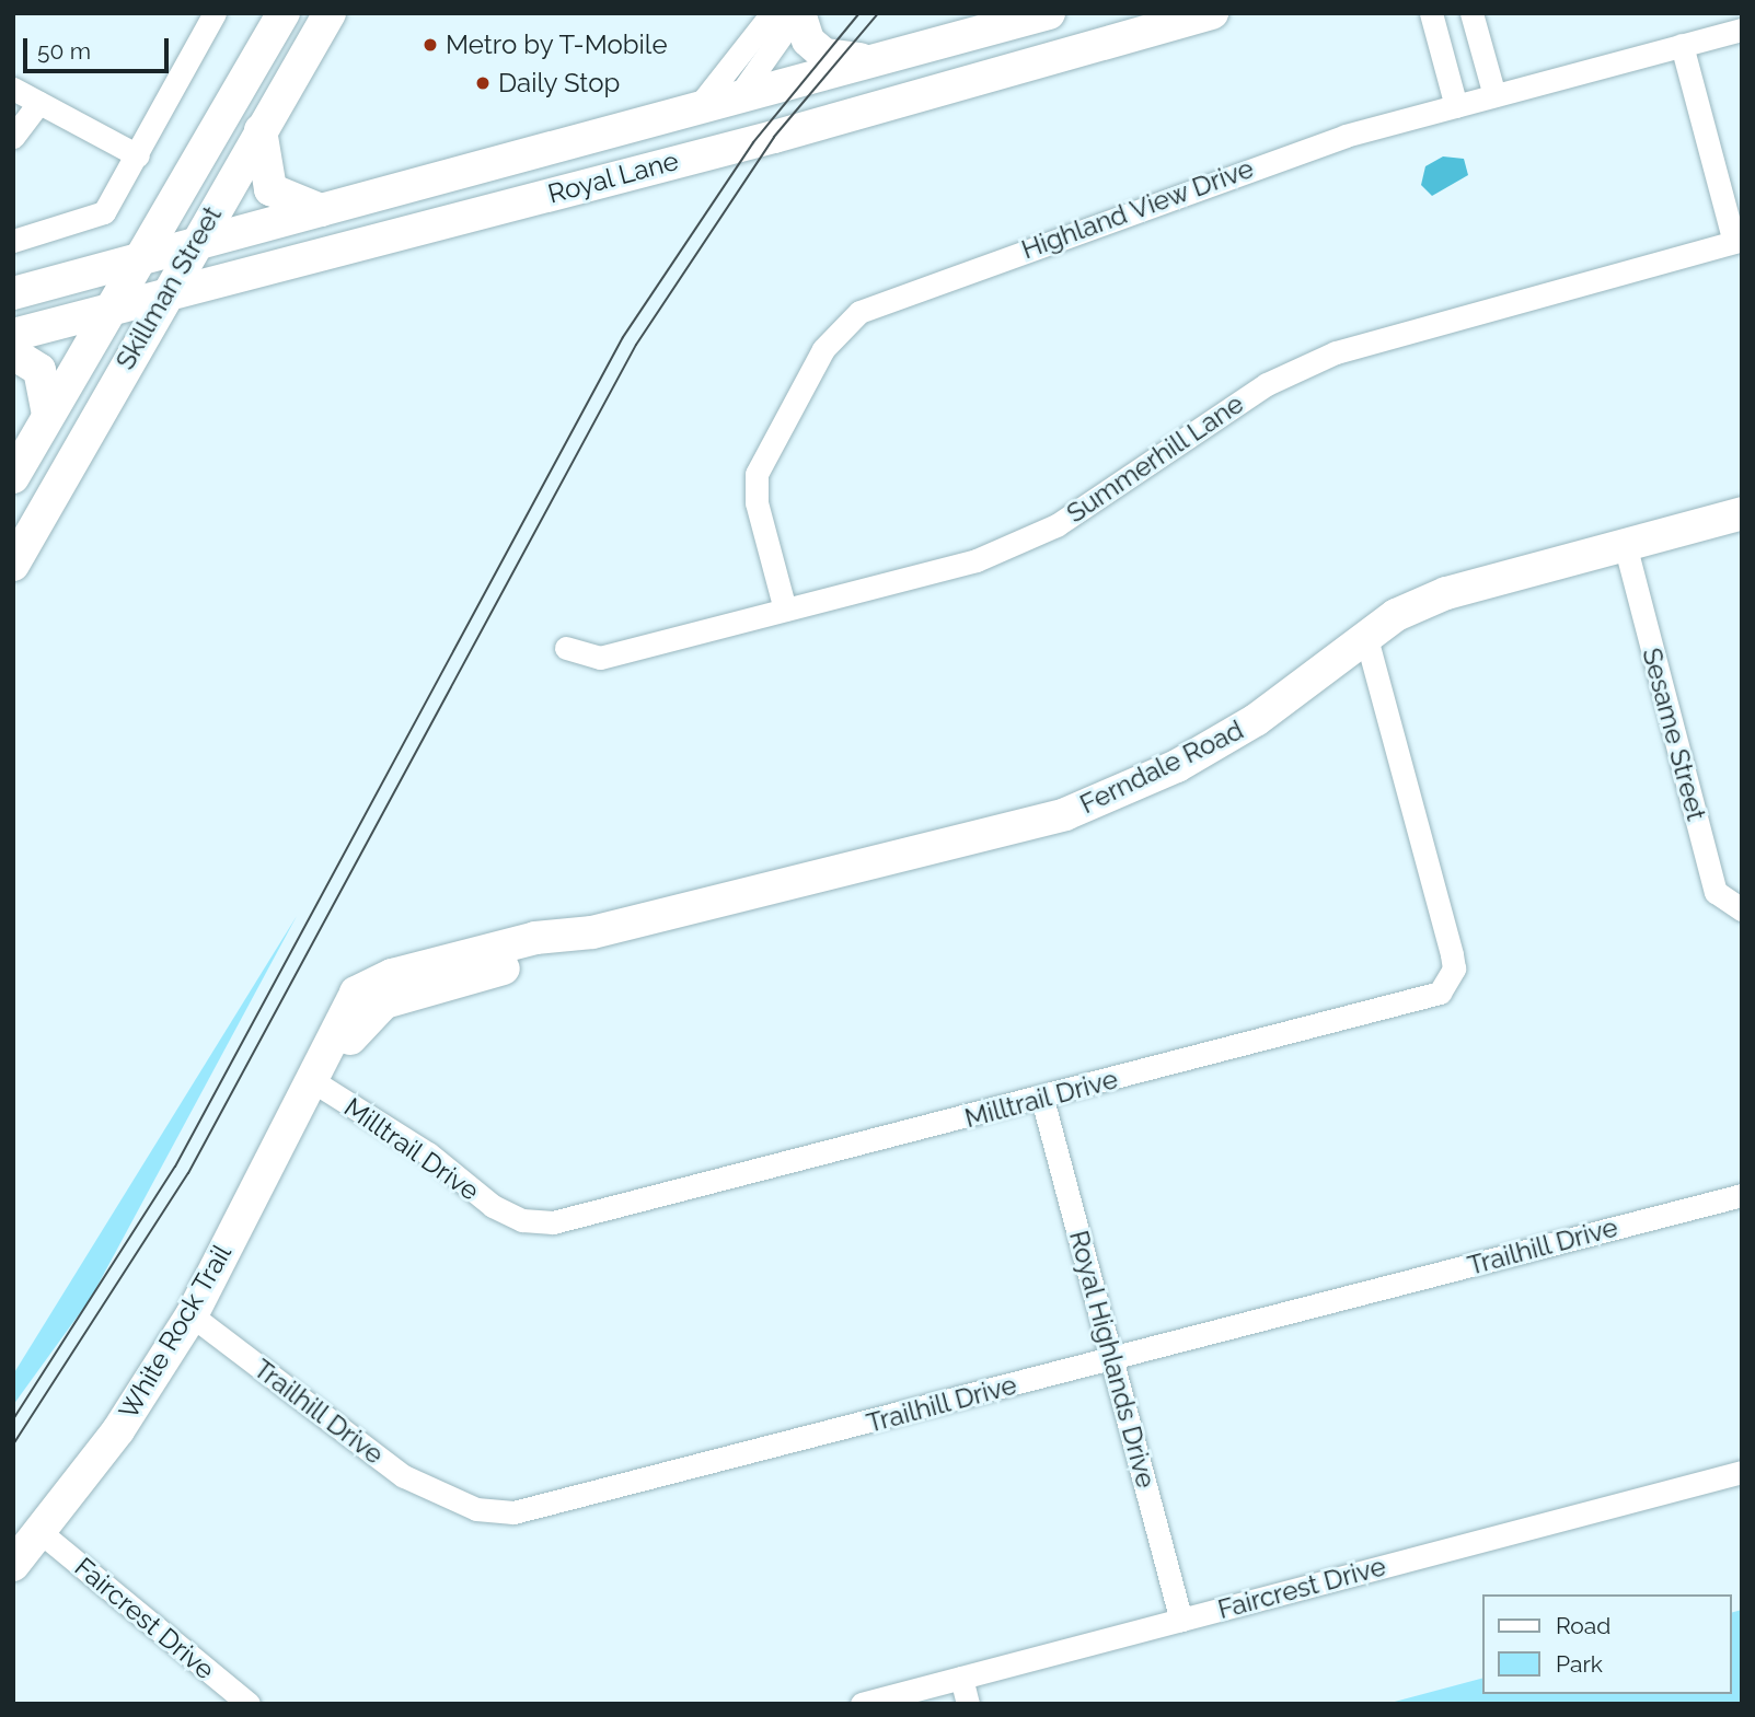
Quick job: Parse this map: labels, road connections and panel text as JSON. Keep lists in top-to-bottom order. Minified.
{"streets":{"main road":["Royal Lane","Skillman Street","Ferndale Road","White Rock Trail"],"street":["Highland View Drive","Summerhill Lane","Sesame Street","Milltrail Drive","Trailhill Drive","Royal Highlands Drive","Faircrest Drive"]},"crossings":[["Royal Lane","Skillman Street"],["Highland View Drive","Summerhill Lane"],["Sesame Street","Ferndale Road"],["Ferndale Road","Milltrail Drive"],["Ferndale Road","White Rock Trail"],["Milltrail Drive","White Rock Trail"],["Milltrail Drive","Royal Highlands Drive"],["Trailhill Drive","White Rock Trail"],["Trailhill Drive","Royal Highlands Drive"],["White Rock Trail","Faircrest Drive"],["Royal Highlands Drive","Faircrest Drive"]],"places":["Metro by T-Mobile","Daily Stop"],"legend":["Road","Park"],"scale_bar":"50 m"}
